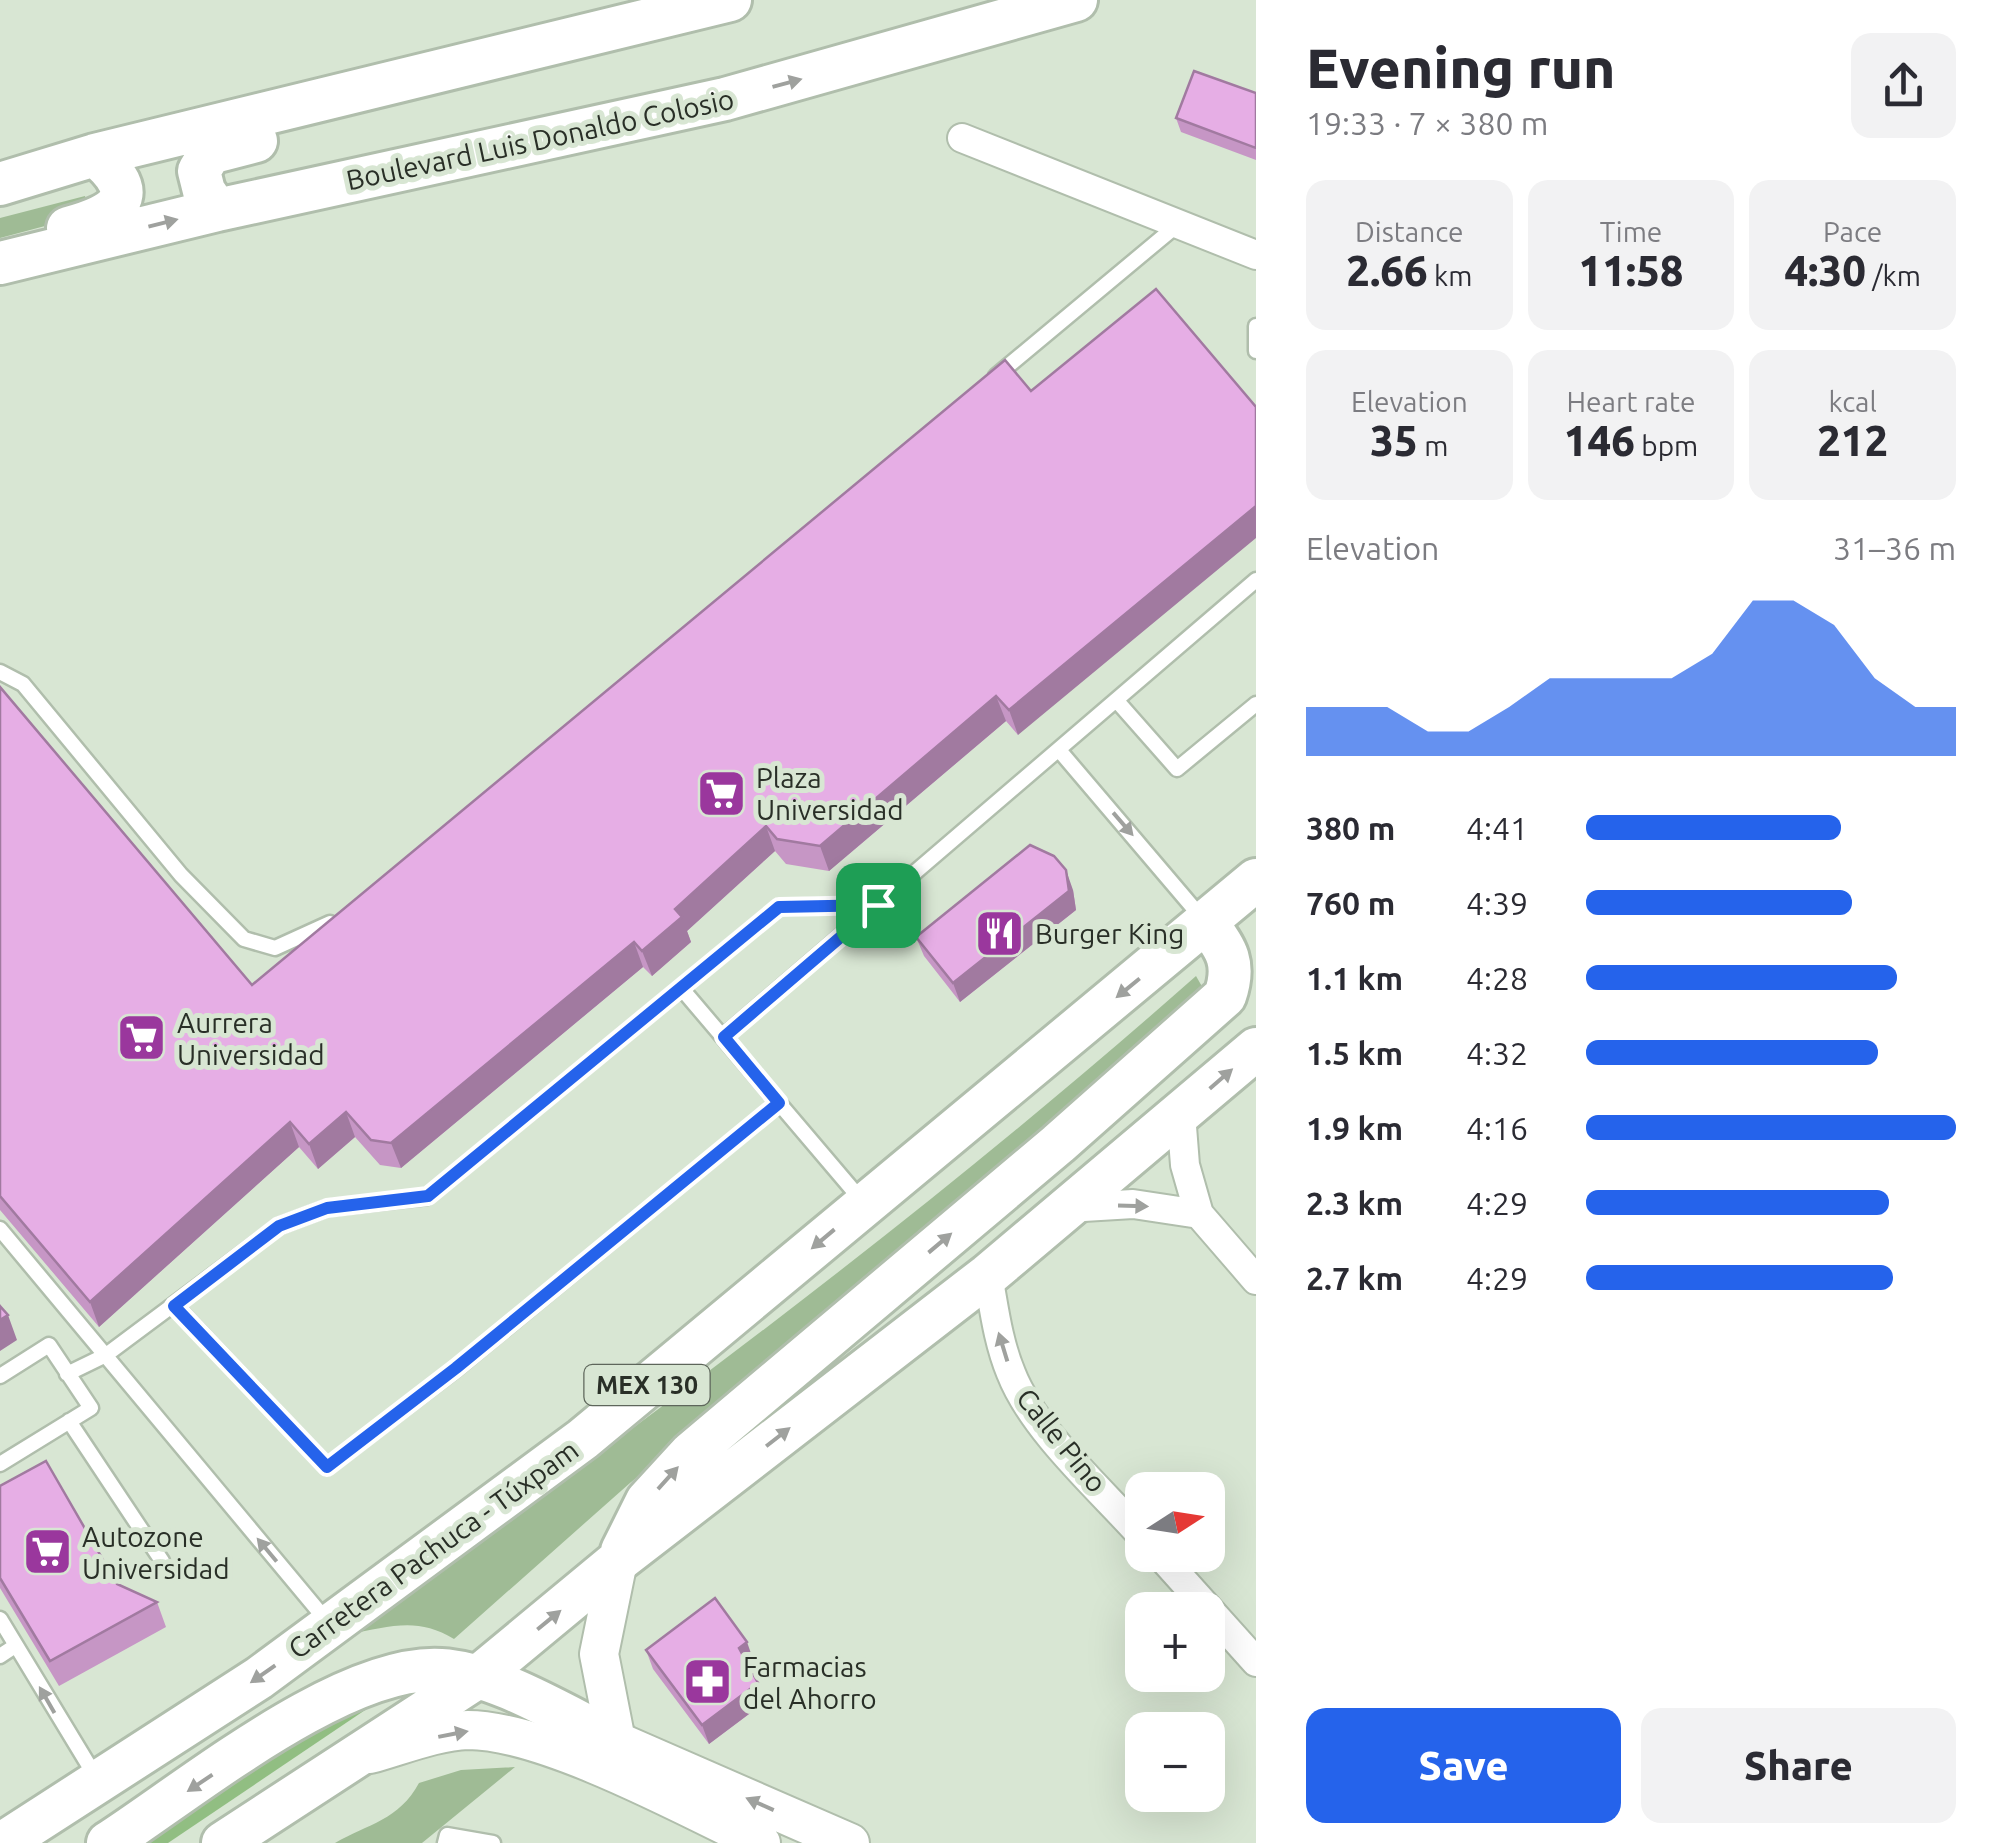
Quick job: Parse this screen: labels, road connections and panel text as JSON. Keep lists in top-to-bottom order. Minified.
{"streets":{"main road":["Boulevard Luis Donaldo Colosio","MEX 130","Carretera Pachuca - Túxpam"],"street":["Calle Pino"]},"one_way":["Calle Pino"],"places":{"supermarket":["Plaza Universidad","Aurrera Universidad","Autozone Universidad"],"restaurant":["Burger King"],"pharmacy":["Farmacias del Ahorro"]},"north":"right","page":{"heading":["Evening run","19:33 · 7 × 380 m"],"stats":[["Distance","2.66 km"],["Time","11:58"],["Pace","4:30 /km"],["Elevation","35 m"],["Heart rate","146 bpm"],["kcal","212"]],"chart":["Elevation","31–36 m"],"list":[{"name":"380 m","note":"4:41"},{"name":"760 m","note":"4:39"},{"name":"1.1 km","note":"4:28"},{"name":"1.5 km","note":"4:32"},{"name":"1.9 km","note":"4:16"},{"name":"2.3 km","note":"4:29"},{"name":"2.7 km","note":"4:29"}],"map_buttons":["+","−"],"buttons":["Save","Share"]}}
